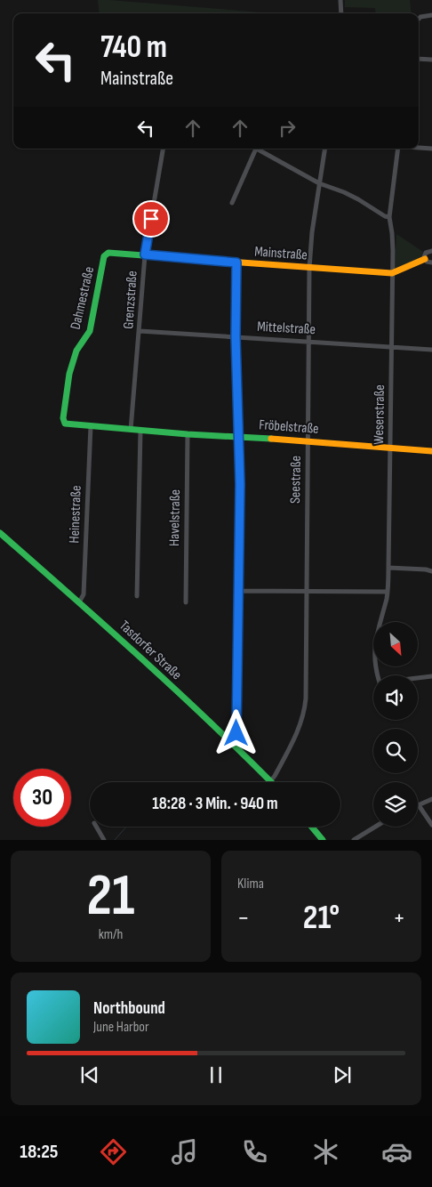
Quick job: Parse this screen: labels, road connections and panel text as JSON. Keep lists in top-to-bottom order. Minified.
{"streets":{"street":["Mainstraße","Dahmestraße","Grenzstraße","Mittelstraße","Weserstraße","Fröbelstraße","Seestraße","Heinestraße","Havelstraße","Tasdorfer Straße"]},"crossings":[["Mainstraße","Dahmestraße"],["Mainstraße","Grenzstraße"],["Mainstraße","Weserstraße"],["Mainstraße","Seestraße"],["Dahmestraße","Fröbelstraße"],["Grenzstraße","Mittelstraße"],["Grenzstraße","Fröbelstraße"],["Mittelstraße","Weserstraße"],["Mittelstraße","Seestraße"],["Weserstraße","Fröbelstraße"],["Fröbelstraße","Seestraße"],["Fröbelstraße","Heinestraße"],["Fröbelstraße","Havelstraße"],["Seestraße","Tasdorfer Straße"],["Heinestraße","Tasdorfer Straße"]],"north":"bottom right","page":{"turn":["740 m","Mainstraße"],"limit":"30","trip":"18:28 · 3 Min. · 940 m","tile":[["21","km/h"],"Klima"],"heat":["−","21°","+"],"song":["Northbound","June Harbor"],"tabs":"18:25"}}
